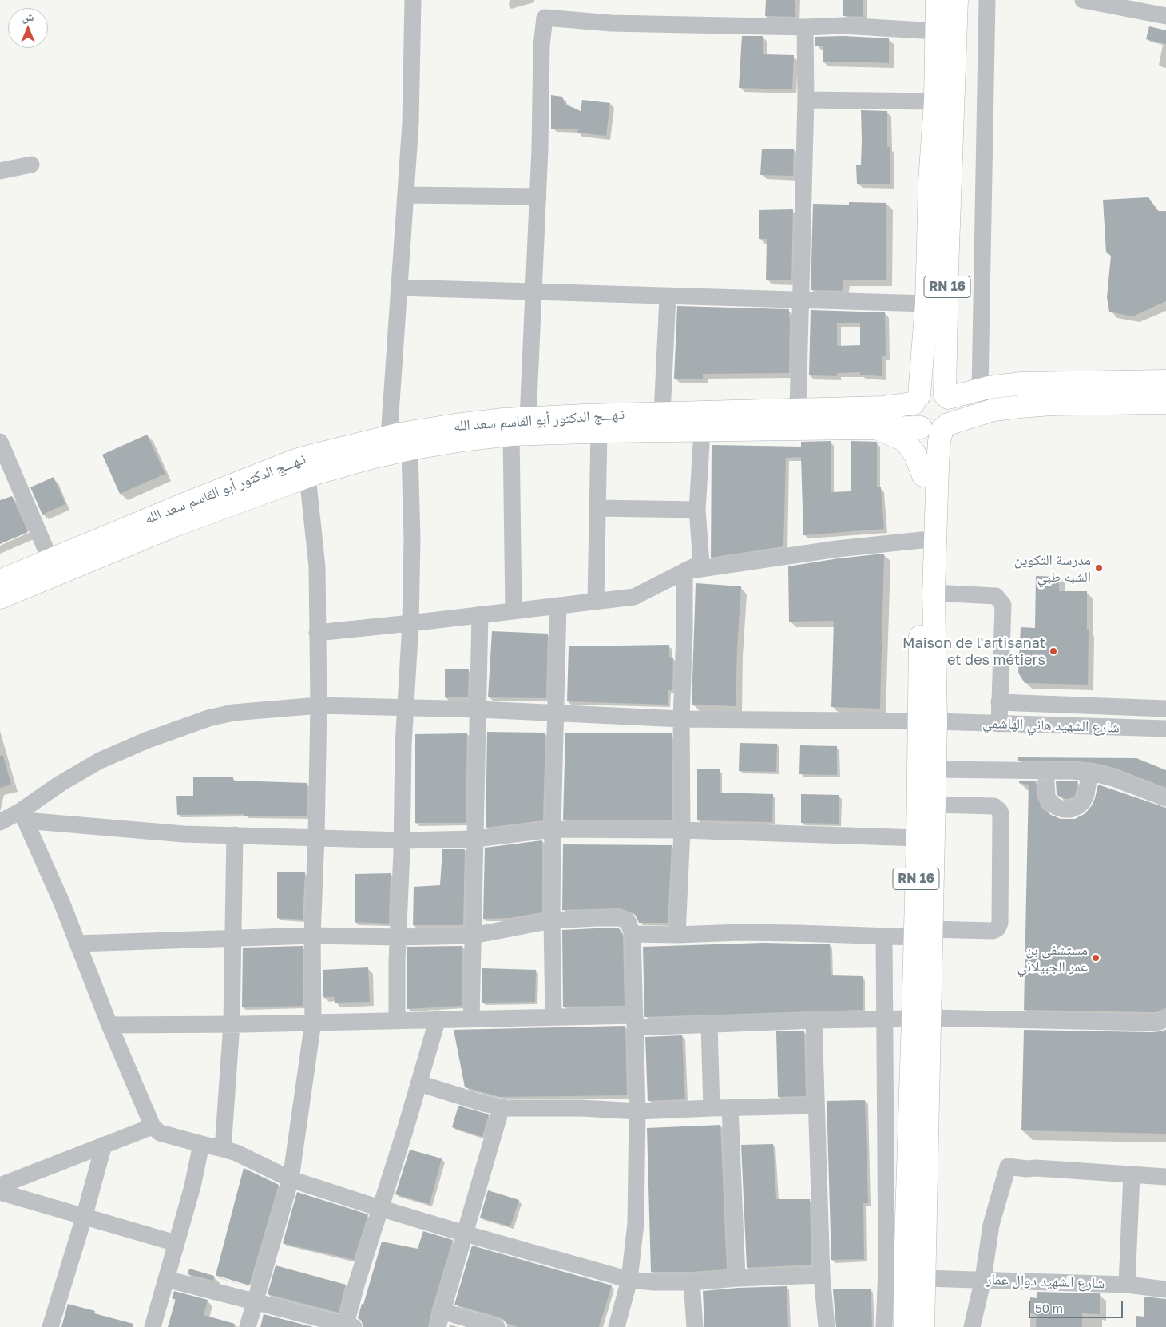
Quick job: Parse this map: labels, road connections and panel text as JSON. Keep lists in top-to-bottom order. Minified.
{"streets":{"main road":["RN 16","نـهـــج الدكتور أبو القاسم سعد الله"],"street":["شارع الشهيد هاني الهاشمي","شارع الشهيد دوال عمار"]},"crossings":[["RN 16","نـهـــج الدكتور أبو القاسم سعد الله"],["RN 16","شارع الشهيد هاني الهاشمي"],["RN 16","شارع الشهيد دوال عمار"]],"places":["مدرسة التكوين الشبه طبي","Maison de l'artisanat et des métiers","مستشفى بن عمر الجبيلاني"],"scale_bar":"50 m","north":"top"}
